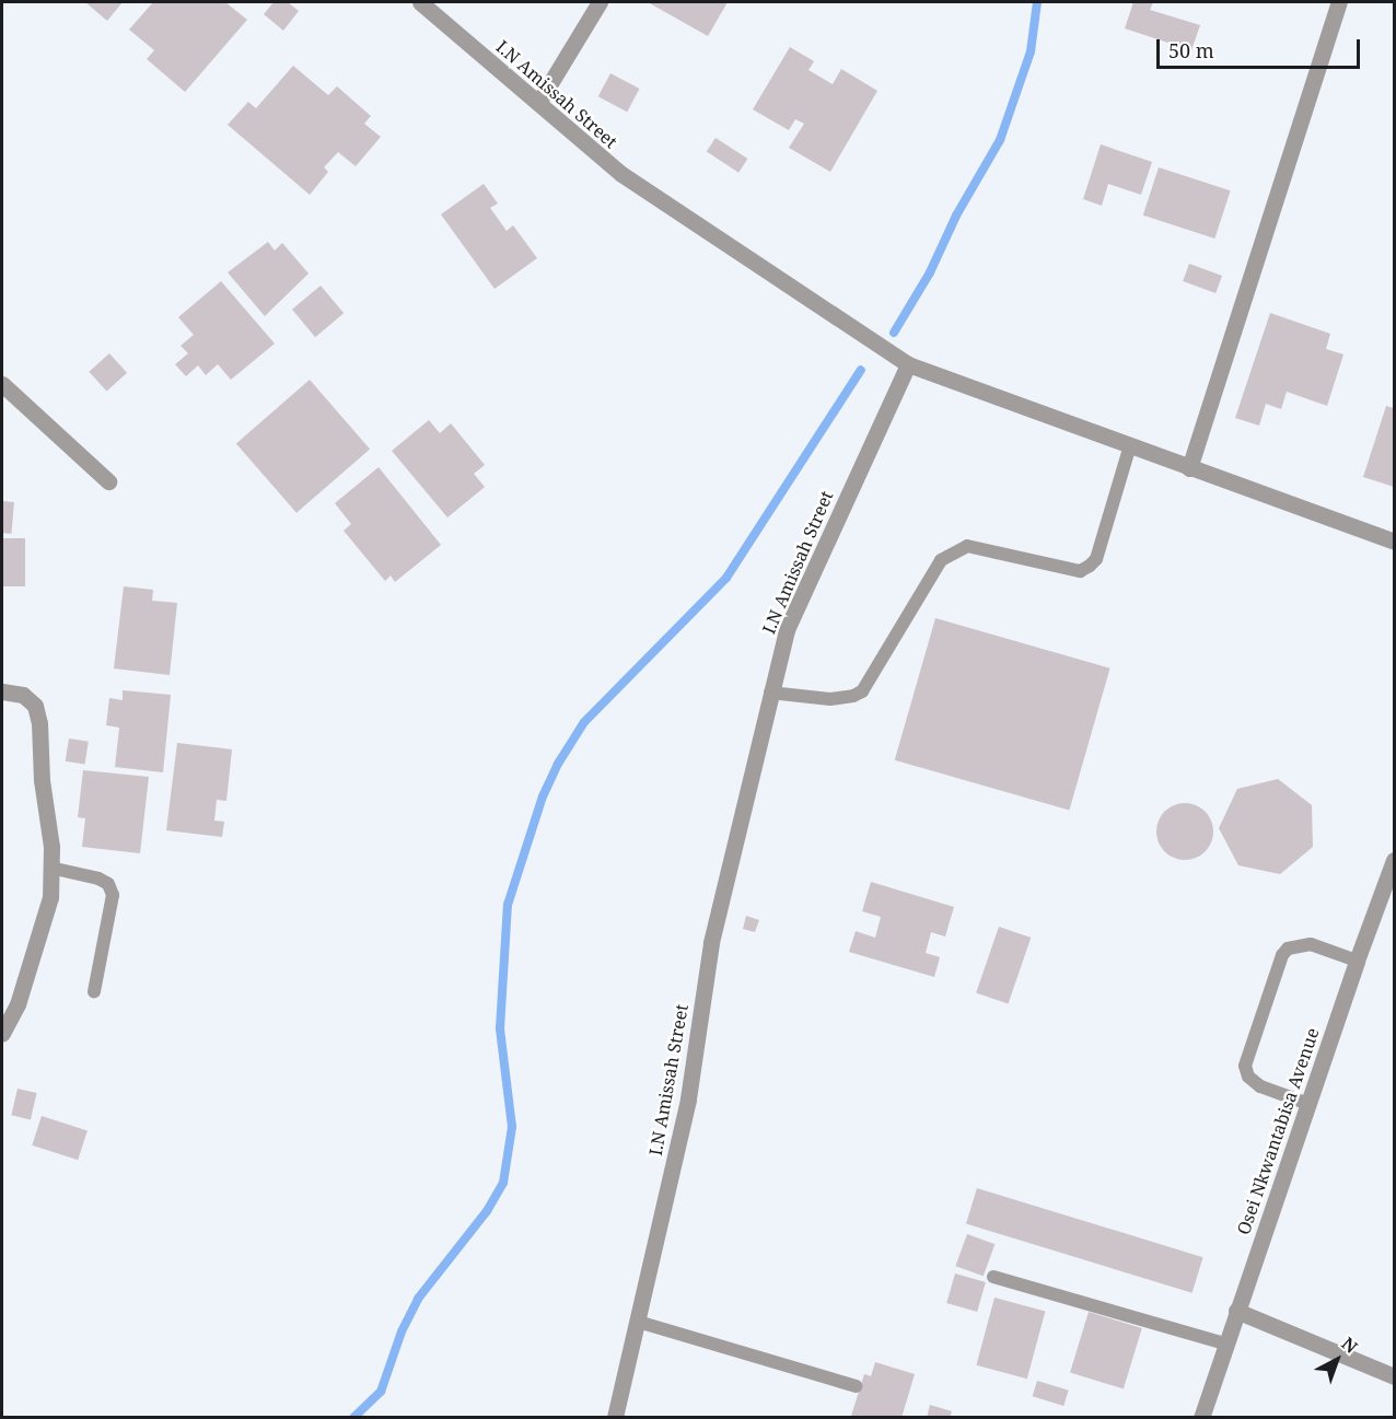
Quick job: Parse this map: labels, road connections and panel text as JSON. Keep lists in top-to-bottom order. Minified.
{"streets":{"street":["I.N Amissah Street","Osei Nkwantabisa Avenue"]},"scale_bar":"50 m","north":"top right"}
